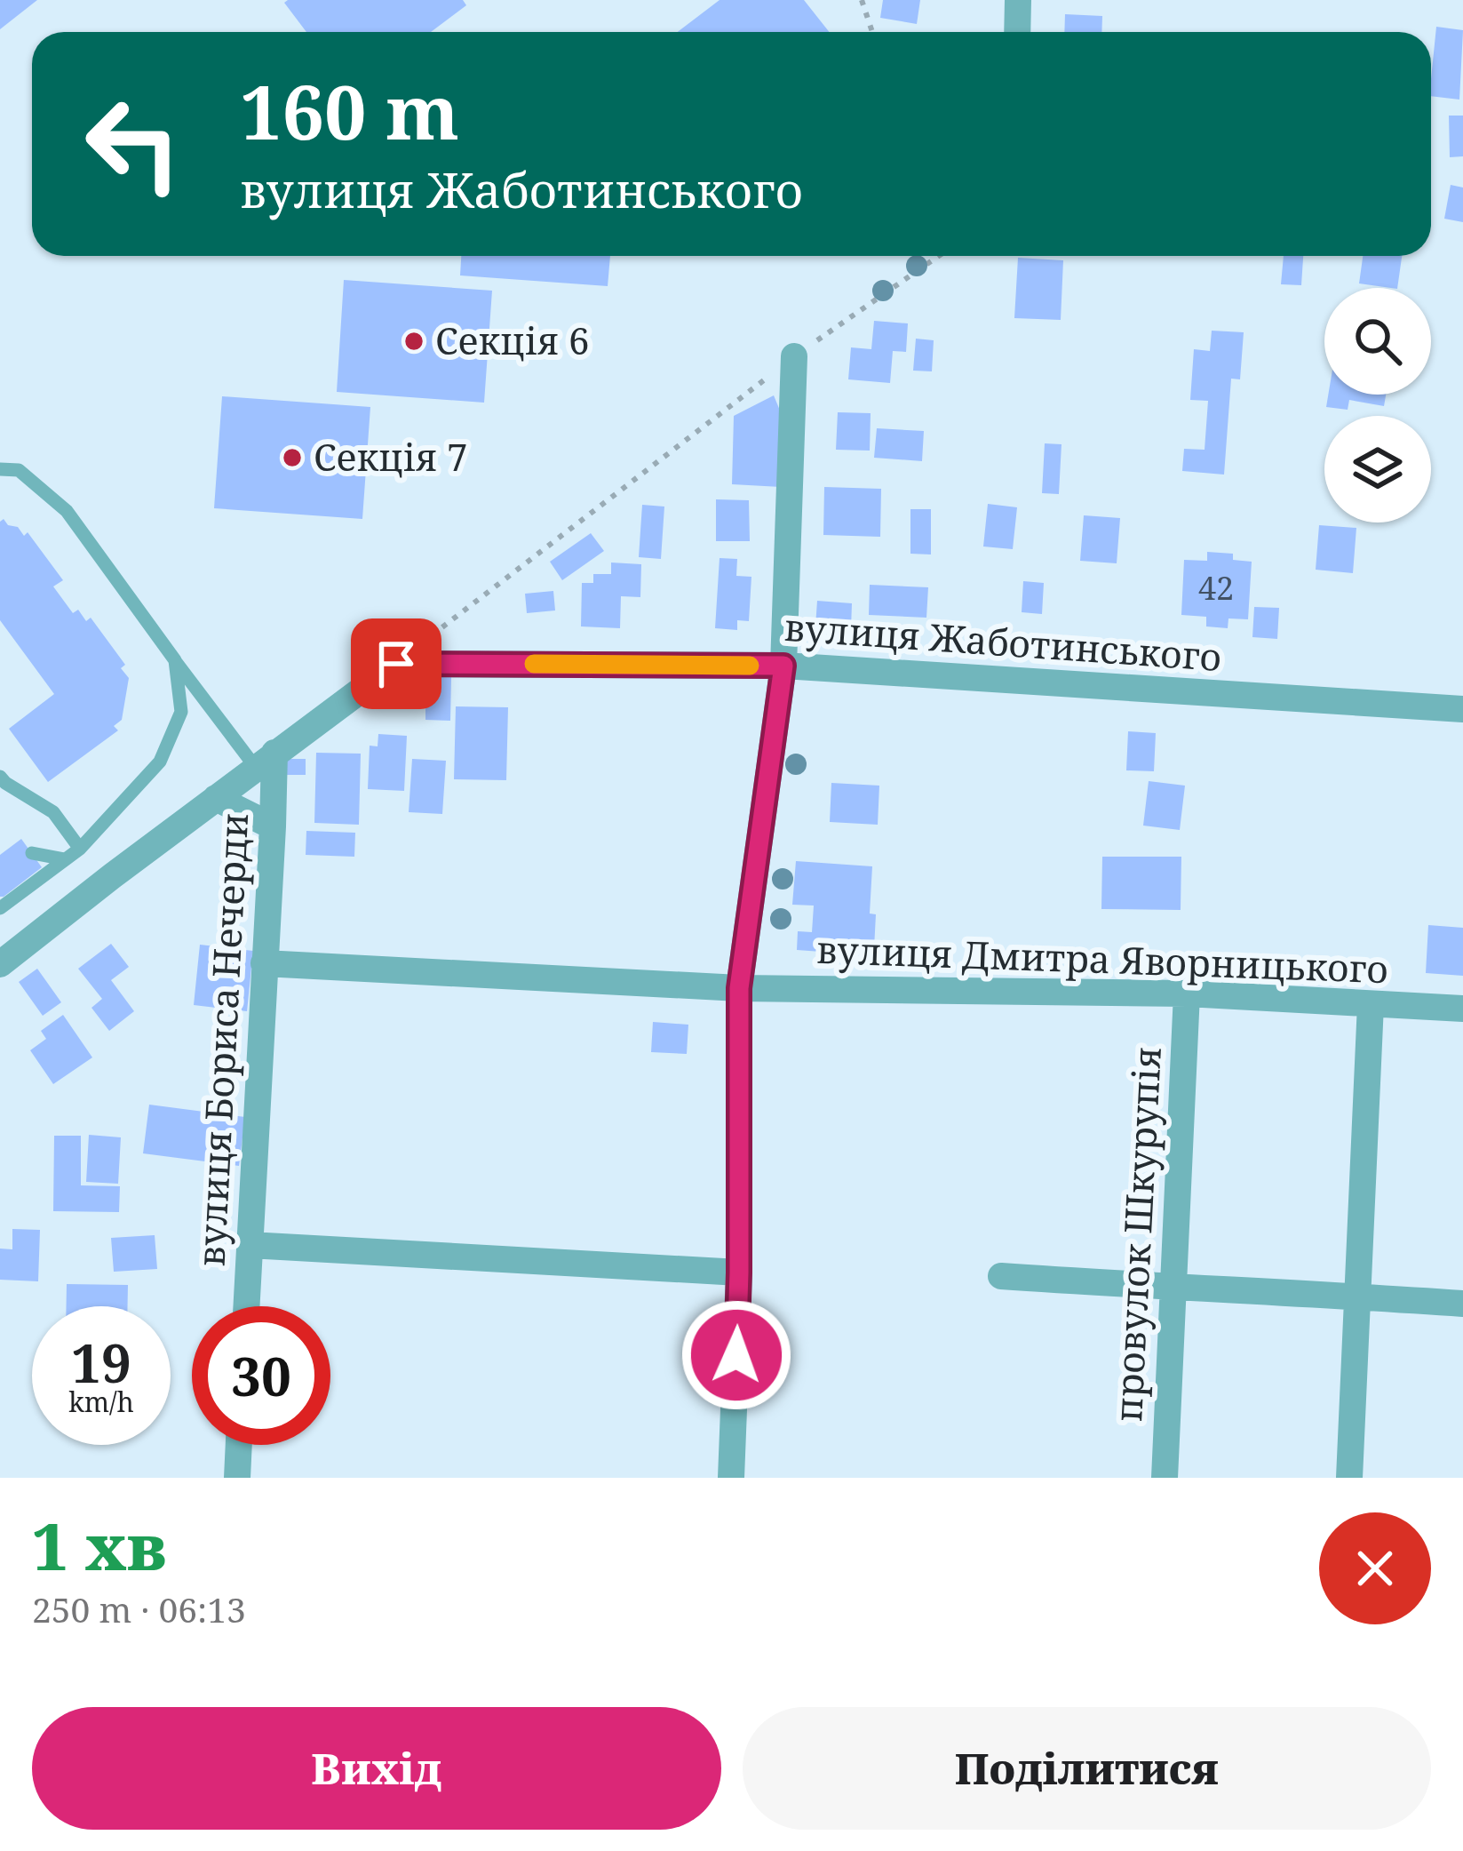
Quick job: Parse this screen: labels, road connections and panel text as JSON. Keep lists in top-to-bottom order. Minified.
{"streets":{"street":["вулиця Жаботинського","вулиця Дмитра Яворницького","вулиця Бориса Нечерди","провулок Шкурупія"]},"crossings":[["вулиця Дмитра Яворницького","вулиця Бориса Нечерди"],["вулиця Дмитра Яворницького","провулок Шкурупія"]],"places":["Секція 6","Секція 7"],"house_numbers":["42"],"page":{"turn":["160 m","вулиця Жаботинського"],"speed":"19 km/h","limit":"30","heading":["1 хв","250 m · 06:13"],"buttons":["Вихід","Поділитися"]}}
